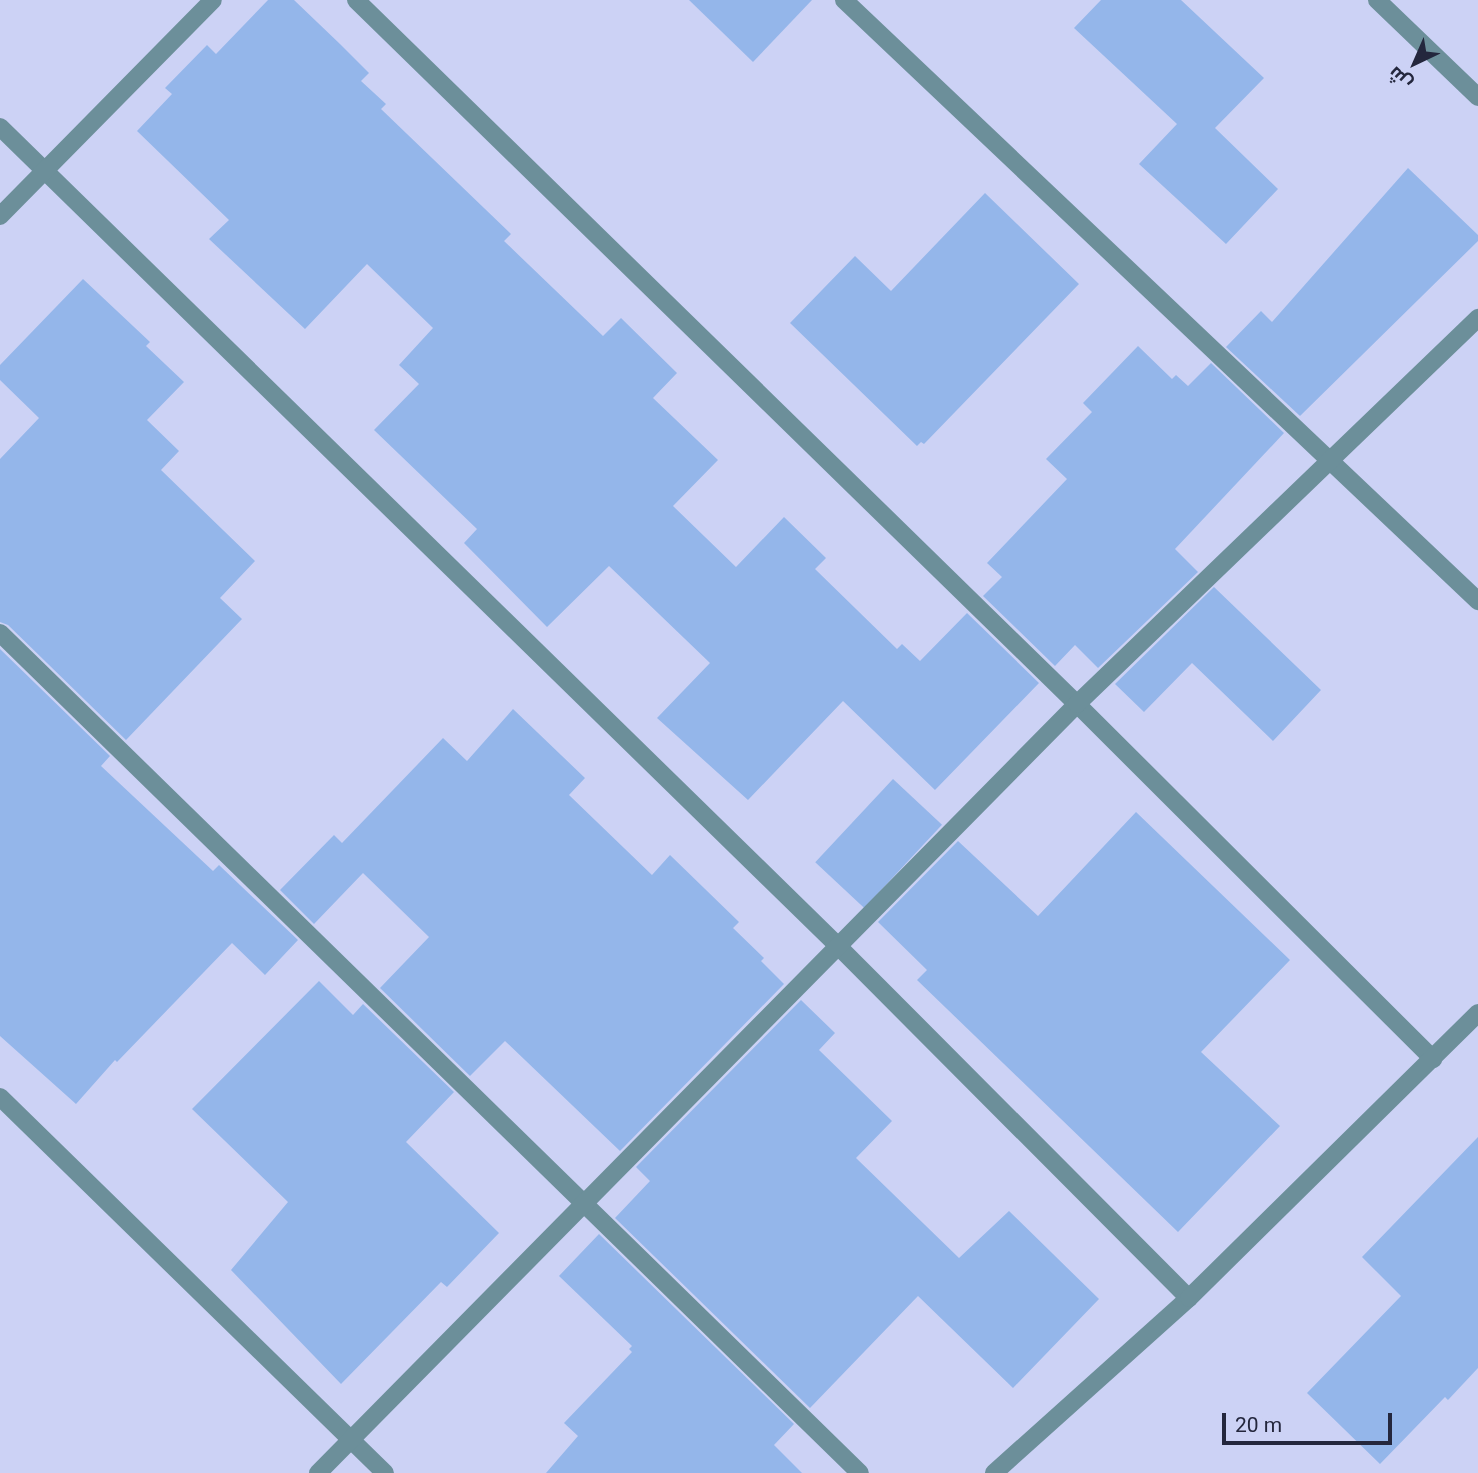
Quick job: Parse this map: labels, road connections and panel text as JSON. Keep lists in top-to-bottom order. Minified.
{"scale_bar":"20 m","north":"bottom left"}
